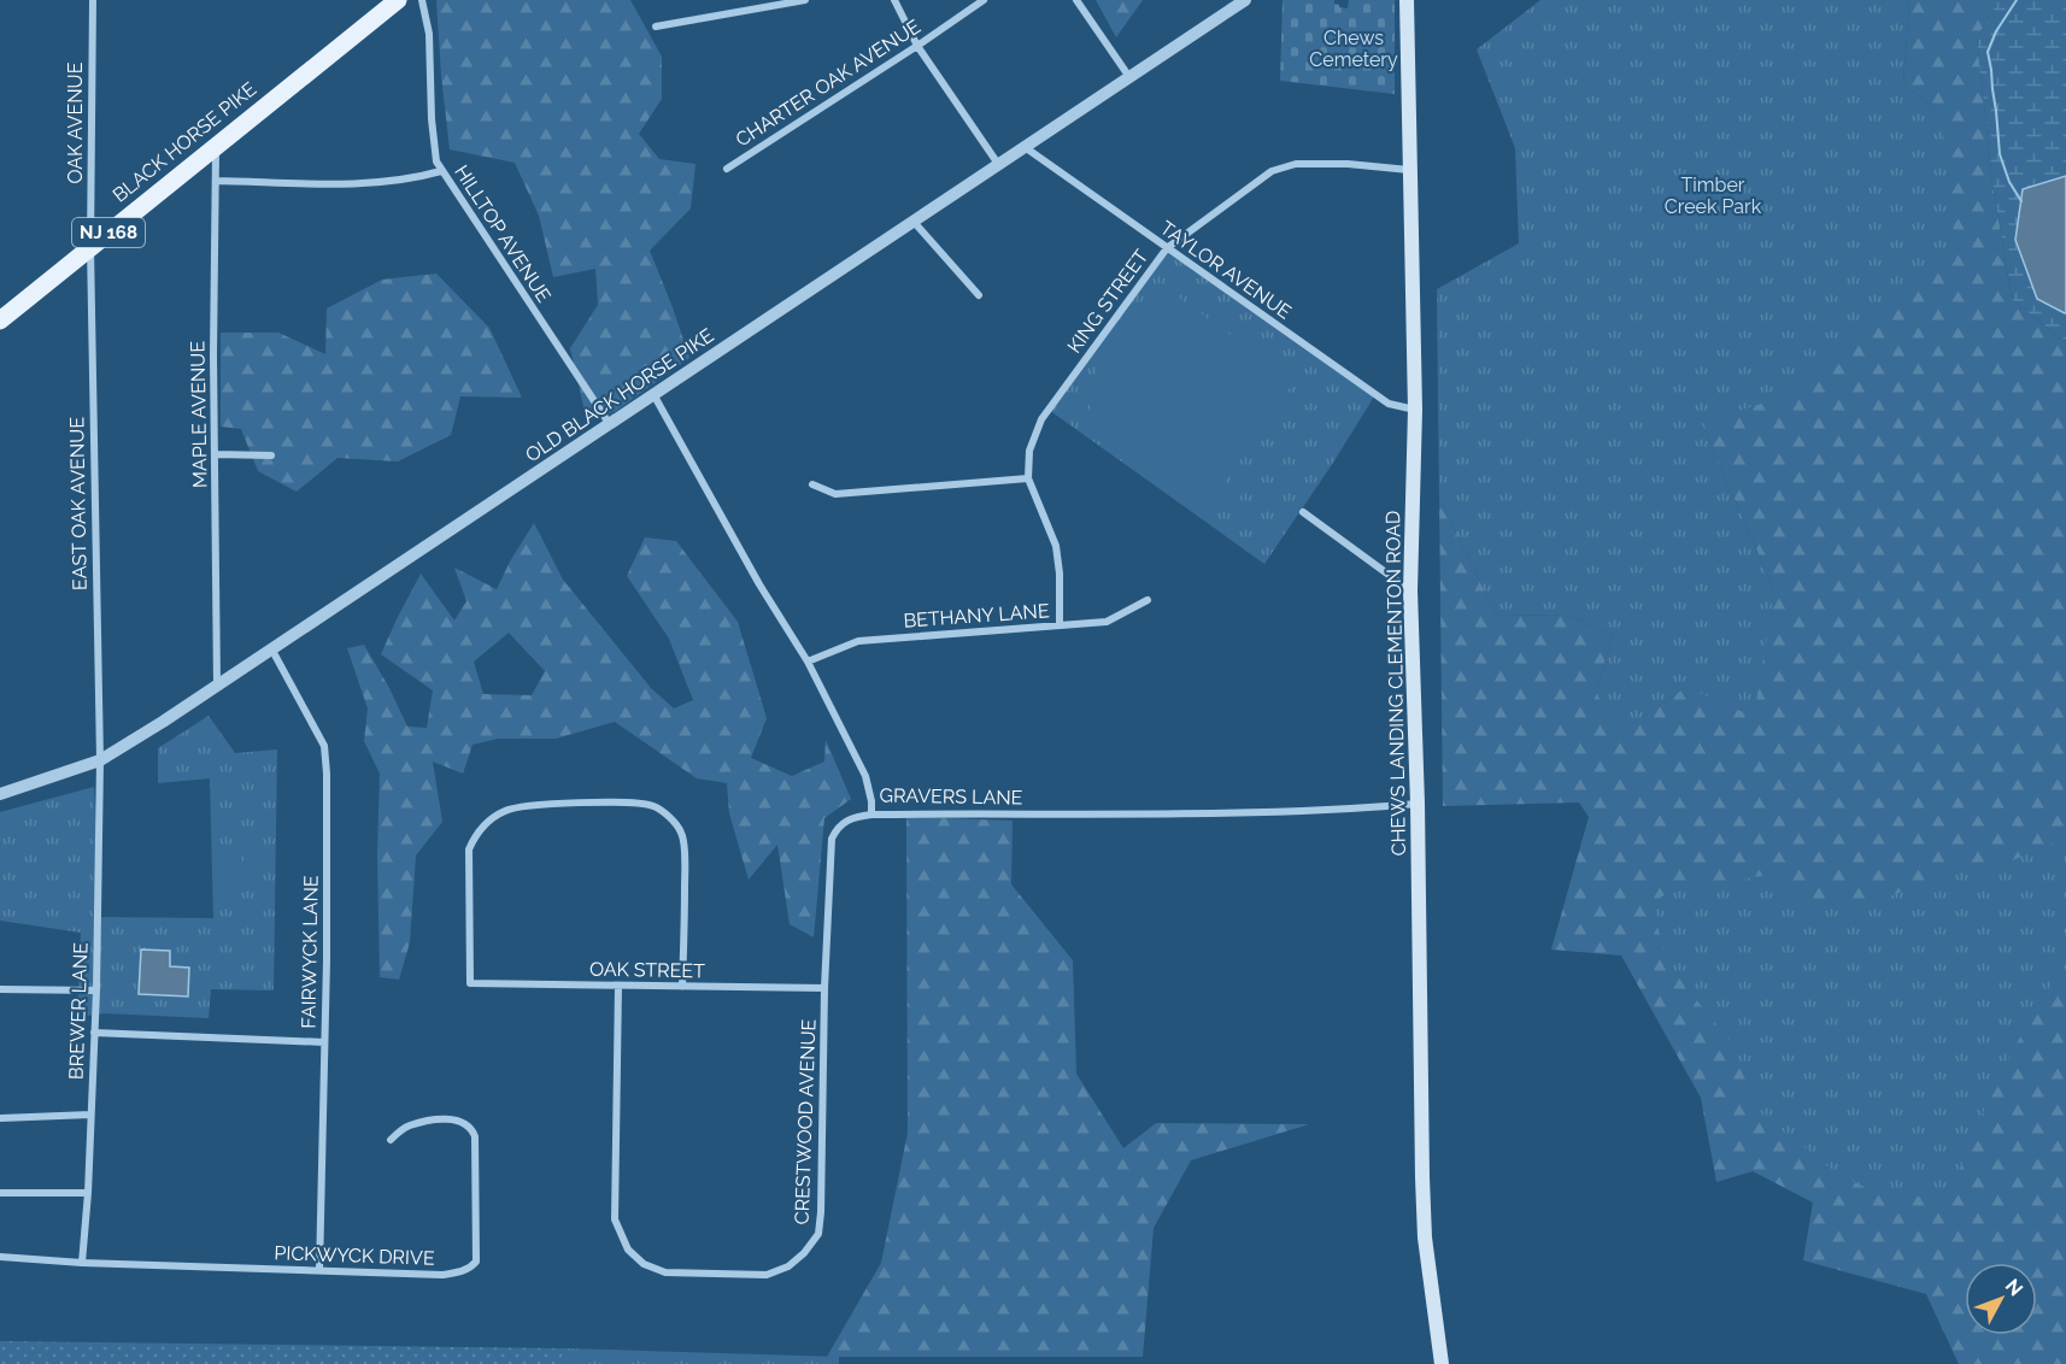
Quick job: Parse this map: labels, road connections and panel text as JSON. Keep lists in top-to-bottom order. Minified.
{"streets":{"main road":["BLACK HORSE PIKE","NJ 168","CHEWS LANDING CLEMENTON ROAD"],"street":["CHARTER OAK AVENUE","OAK AVENUE","HILLTOP AVENUE","TAYLOR AVENUE","KING STREET","OLD BLACK HORSE PIKE","MAPLE AVENUE","EAST OAK AVENUE","BETHANY LANE","GRAVERS LANE","FAIRWYCK LANE","OAK STREET","BREWER LANE","CRESTWOOD AVENUE","PICKWYCK DRIVE"]},"crossings":[["OAK AVENUE","BLACK HORSE PIKE"],["OAK AVENUE","EAST OAK AVENUE"],["BLACK HORSE PIKE","MAPLE AVENUE"],["BLACK HORSE PIKE","EAST OAK AVENUE"],["HILLTOP AVENUE","OLD BLACK HORSE PIKE"],["TAYLOR AVENUE","KING STREET"],["TAYLOR AVENUE","OLD BLACK HORSE PIKE"],["TAYLOR AVENUE","CHEWS LANDING CLEMENTON ROAD"],["KING STREET","BETHANY LANE"],["KING STREET","CHEWS LANDING CLEMENTON ROAD"],["OLD BLACK HORSE PIKE","MAPLE AVENUE"],["OLD BLACK HORSE PIKE","EAST OAK AVENUE"],["OLD BLACK HORSE PIKE","GRAVERS LANE"],["OLD BLACK HORSE PIKE","FAIRWYCK LANE"],["OLD BLACK HORSE PIKE","BREWER LANE"],["EAST OAK AVENUE","BREWER LANE"],["BETHANY LANE","GRAVERS LANE"],["CHEWS LANDING CLEMENTON ROAD","GRAVERS LANE"],["GRAVERS LANE","CRESTWOOD AVENUE"],["FAIRWYCK LANE","PICKWYCK DRIVE"],["OAK STREET","CRESTWOOD AVENUE"],["BREWER LANE","PICKWYCK DRIVE"]],"parks":["Chews Cemetery","Timber Creek Park"],"north":"top right"}
